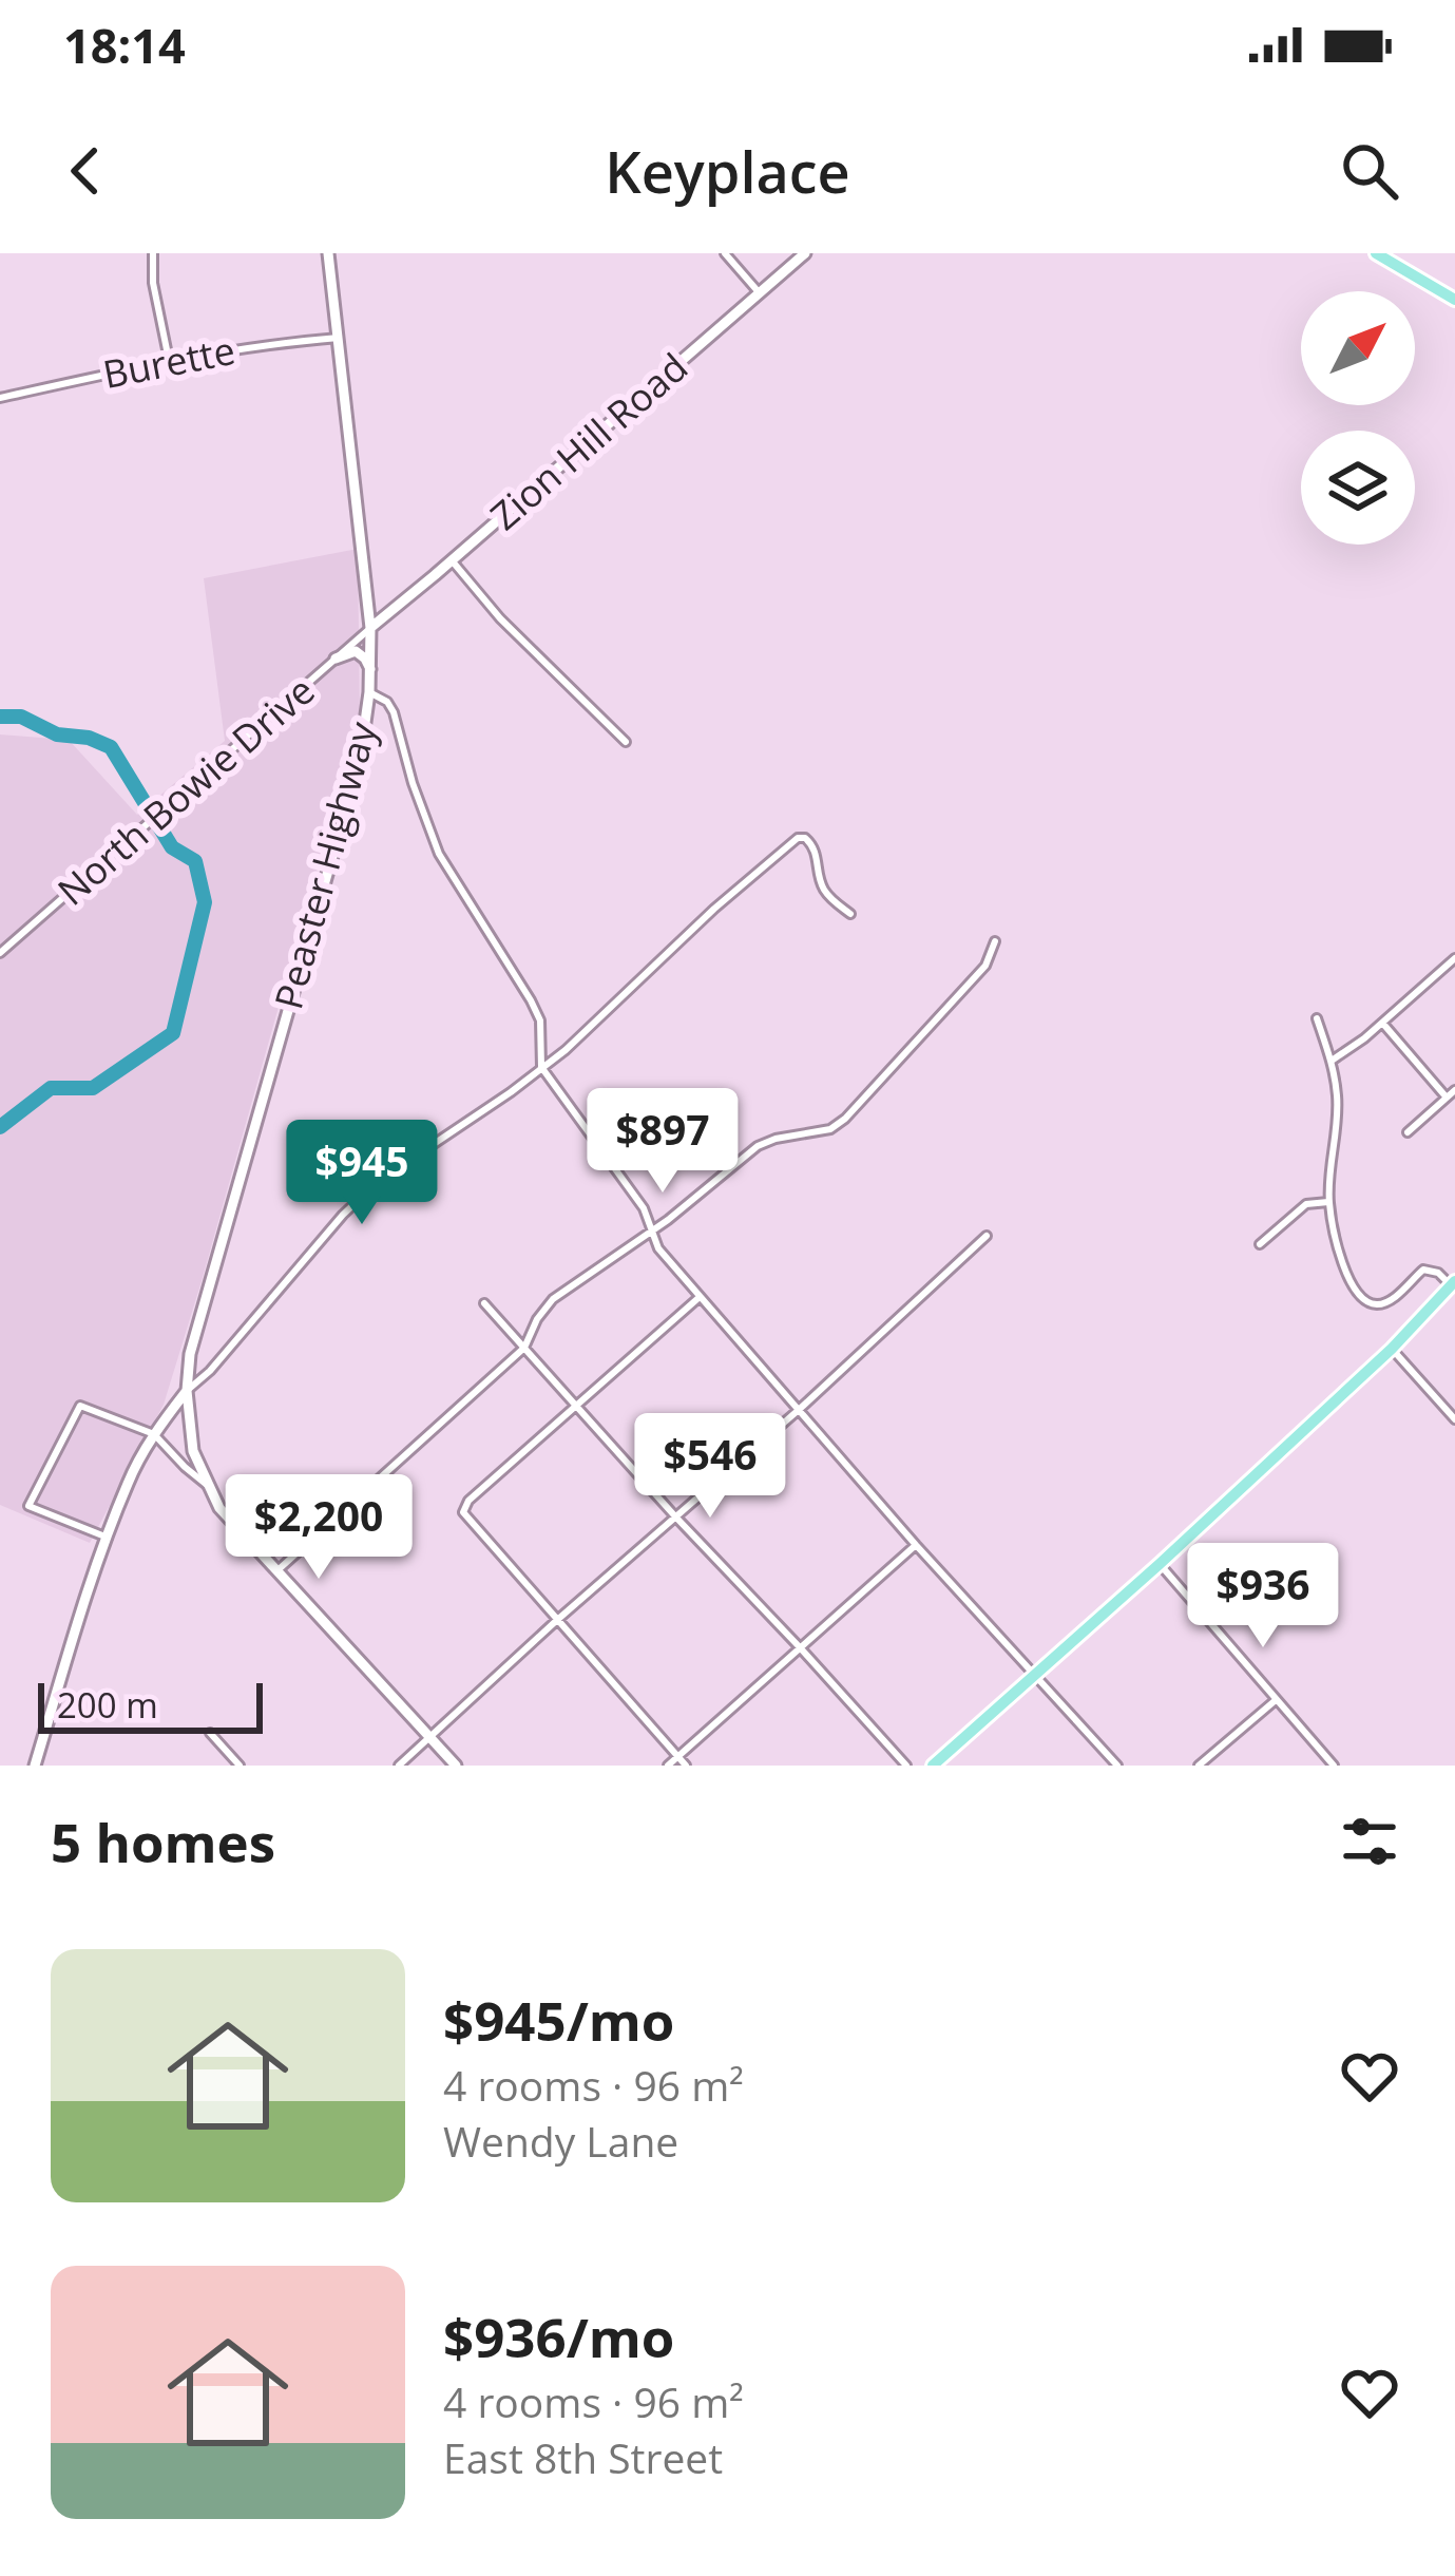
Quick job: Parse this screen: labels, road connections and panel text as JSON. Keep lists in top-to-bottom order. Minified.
{"streets":{"main road":["Zion Hill Road","Peaster Highway"],"street":["Burette","North Bowie Drive"]},"crossings":[["Burette","Peaster Highway"],["Zion Hill Road","North Bowie Drive"],["Zion Hill Road","Peaster Highway"],["North Bowie Drive","Peaster Highway"]],"scale_bar":"200 m","north":"top right","page":{"status":"18:14","header":"Keyplace","price":["$897","$945","$546","$2,200","$936"],"scale":"200 m","heading":"5 homes","list":[{"name":"$945/mo","note":"4 rooms · 96 m² · Wendy Lane"},{"name":"$936/mo","note":"4 rooms · 96 m² · East 8th Street"}]}}
